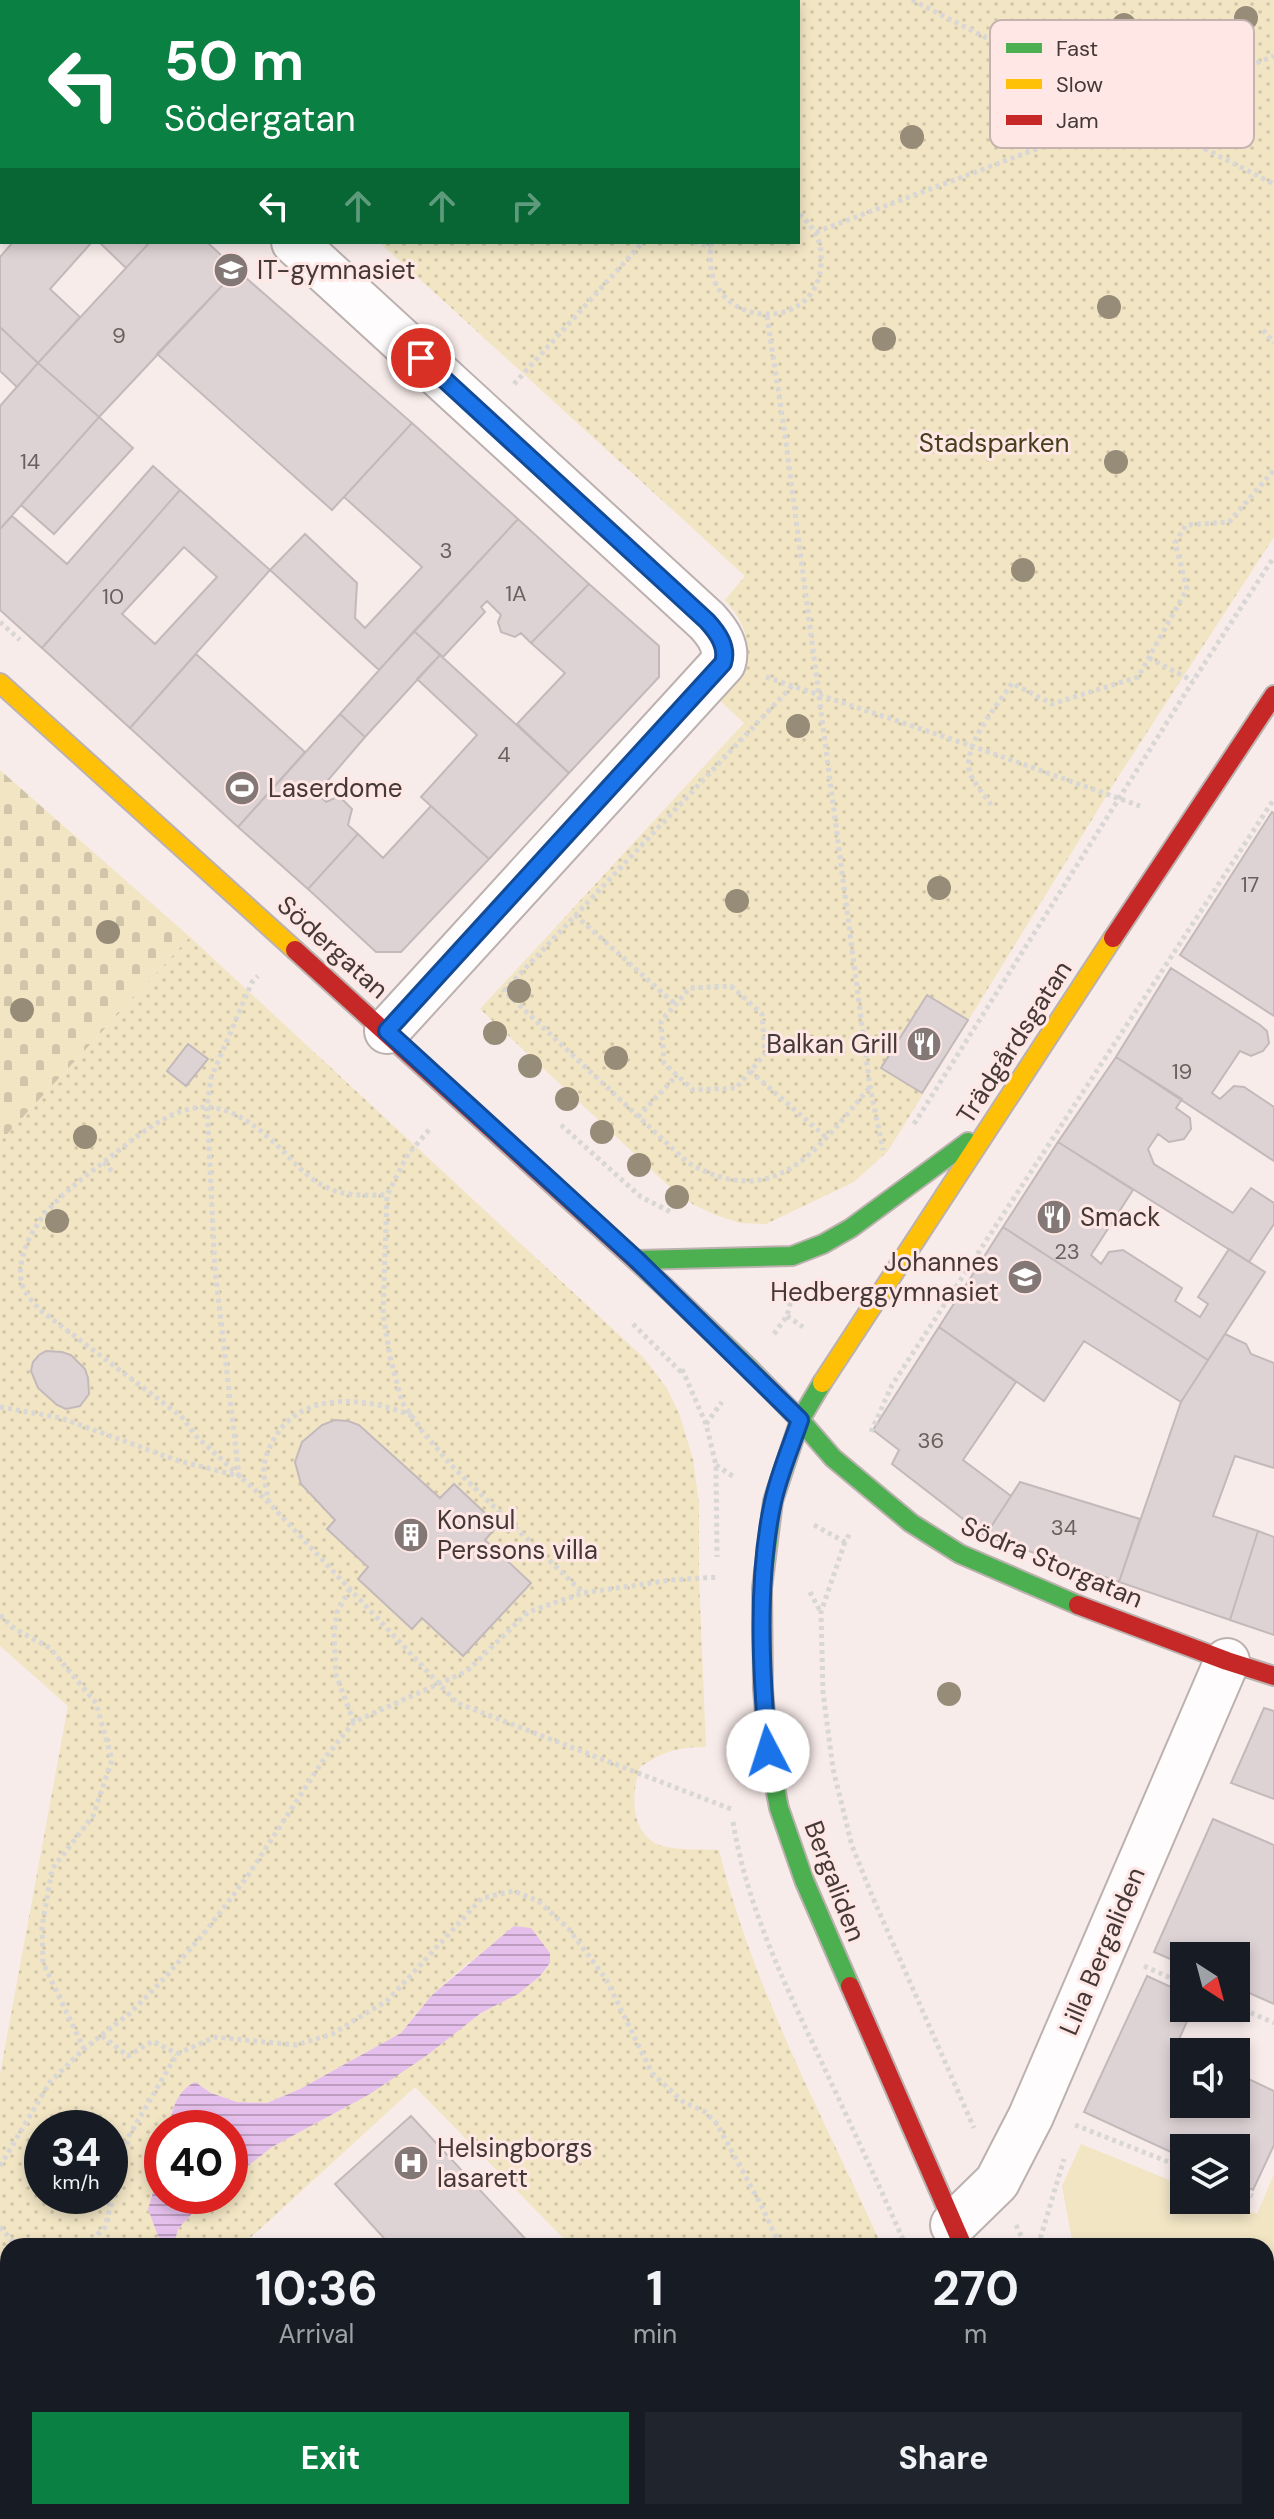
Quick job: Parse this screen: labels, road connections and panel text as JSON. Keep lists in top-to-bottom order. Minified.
{"streets":{"street":["Södergatan","Trädgårdsgatan","Södra Storgatan","Bergaliden","Lilla Bergaliden"]},"crossings":[["Södergatan","Trädgårdsgatan"],["Södergatan","Södra Storgatan"],["Södergatan","Bergaliden"],["Trädgårdsgatan","Södra Storgatan"],["Trädgårdsgatan","Bergaliden"],["Södra Storgatan","Bergaliden"],["Södra Storgatan","Lilla Bergaliden"],["Bergaliden","Lilla Bergaliden"]],"parks":["Stadsparken"],"places":{"school or university":["IT-gymnasiet","Johannes Hedberggymnasiet"],"sports":["Laserdome"],"restaurant":["Balkan Grill","Smack"],"building":["Konsul Perssons villa"],"hospital":["Helsingborgs lasarett"]},"house_numbers":["9","14","3","1A","10","4","17","19","23","36","34"],"legend":["Fast","Slow","Jam"],"north":"bottom right","page":{"turn":["50 m","Södergatan"],"speed":"34 km/h","limit":"40","eta":["10:36","Arrival","1","min","270","m"],"buttons":["Exit","Share"]}}
